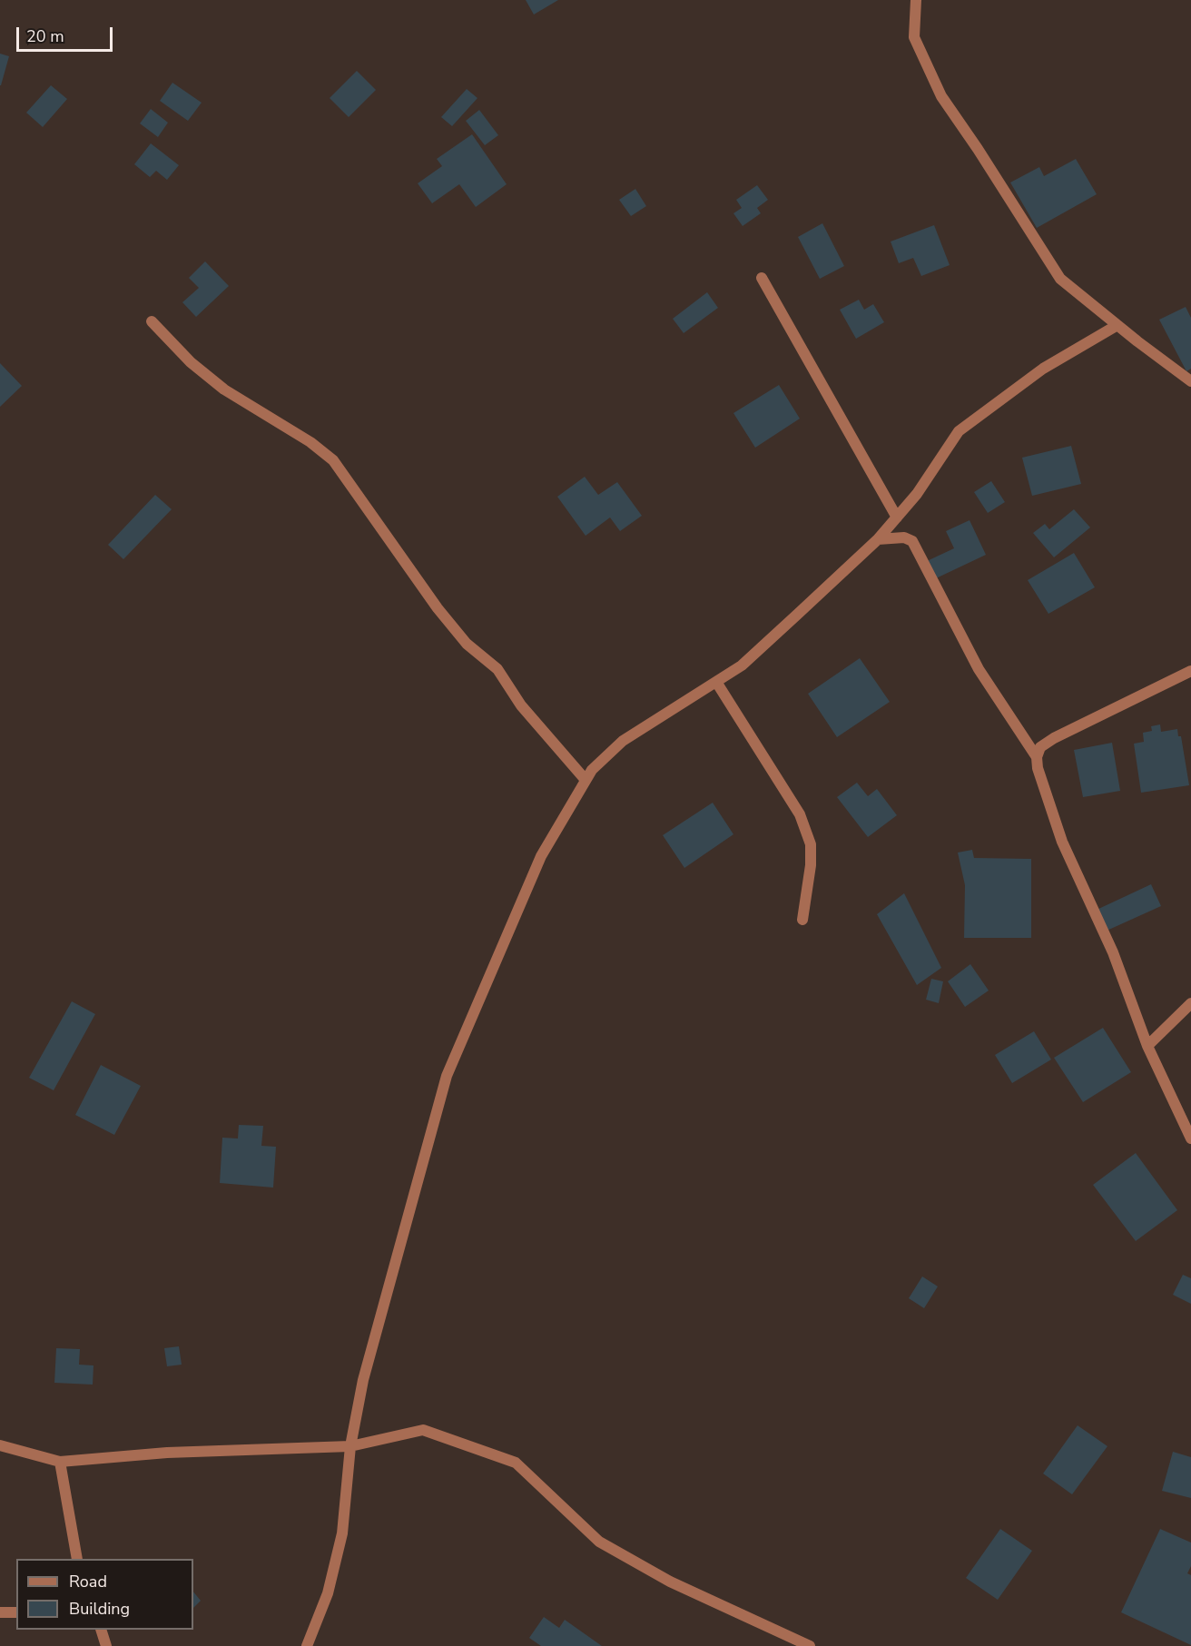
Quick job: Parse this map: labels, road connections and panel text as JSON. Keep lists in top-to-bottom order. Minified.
{"legend":["Road","Building"],"scale_bar":"20 m"}
